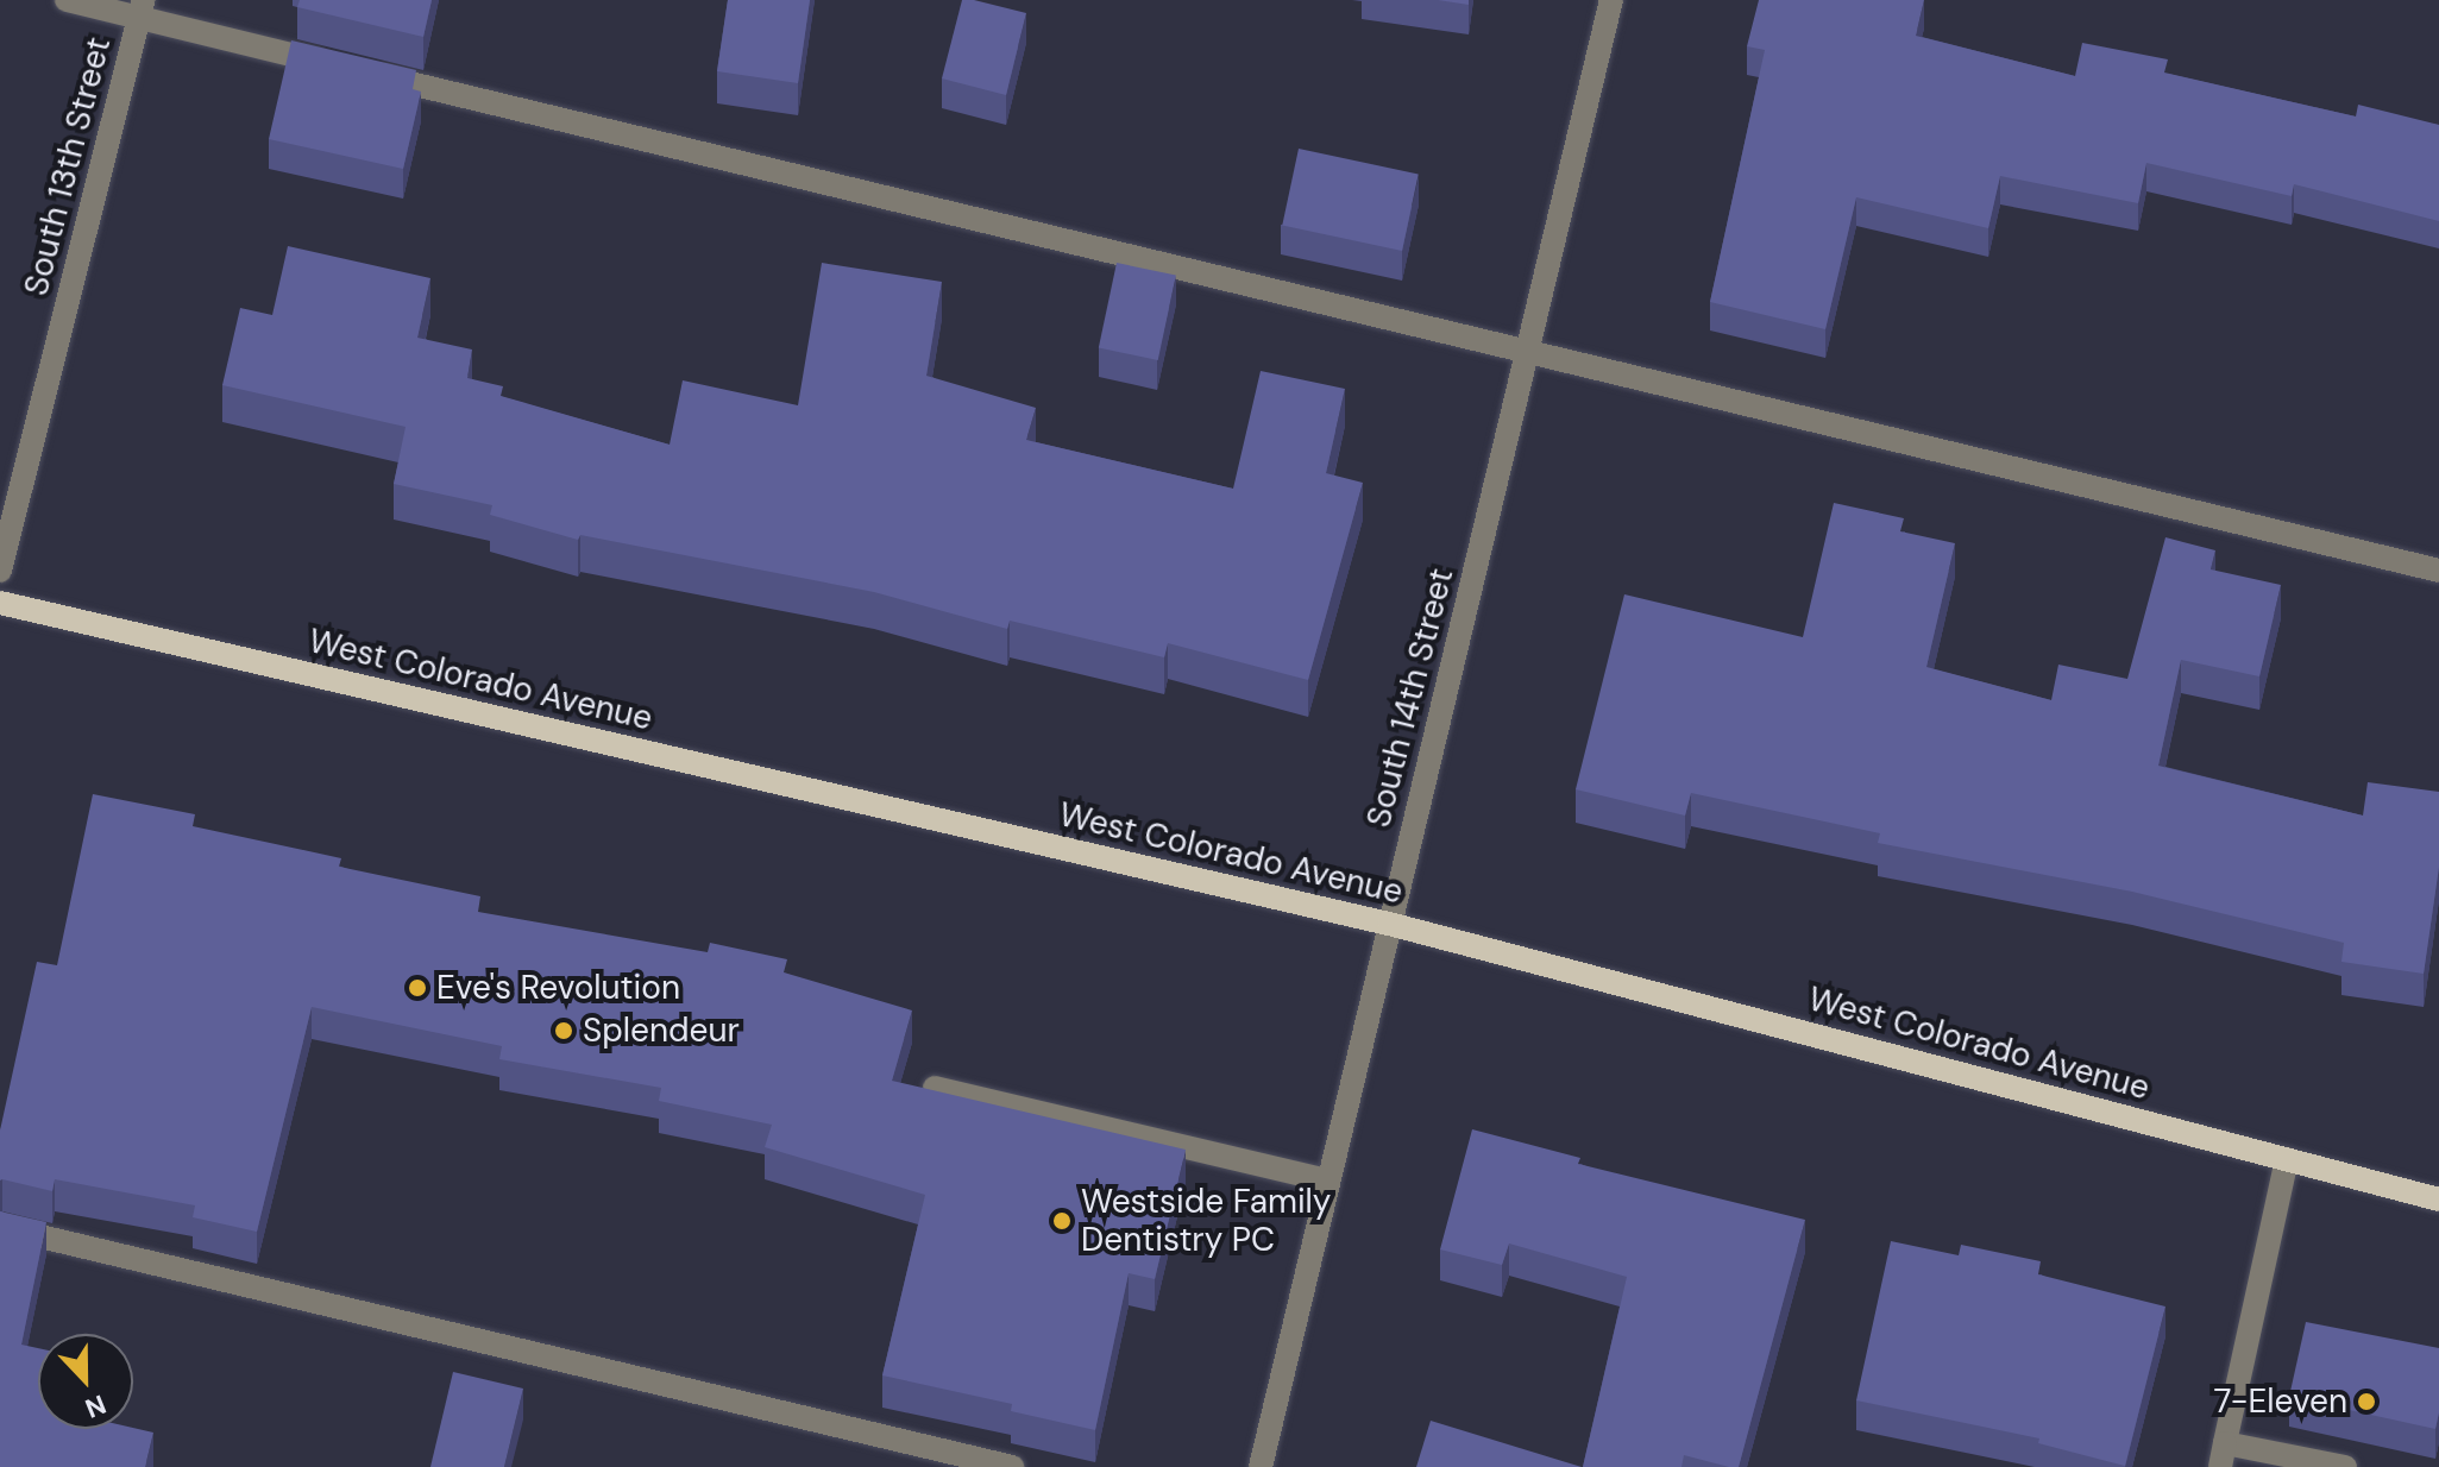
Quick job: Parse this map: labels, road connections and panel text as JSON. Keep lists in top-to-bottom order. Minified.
{"streets":{"main road":["West Colorado Avenue"],"street":["South 13th Street","South 14th Street"]},"crossings":[["West Colorado Avenue","South 14th Street"]],"places":["Eve's Revolution","Splendeur","Westside Family Dentistry PC","7-Eleven"],"north":"bottom"}
